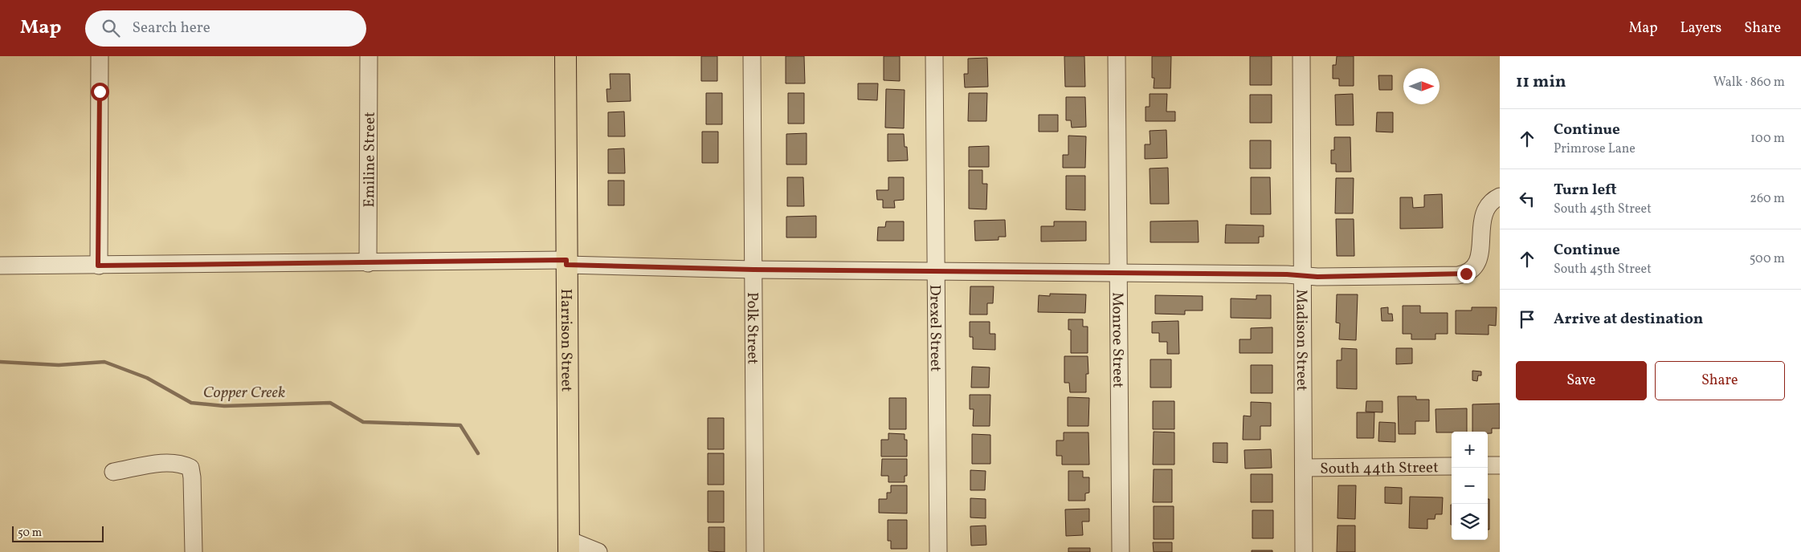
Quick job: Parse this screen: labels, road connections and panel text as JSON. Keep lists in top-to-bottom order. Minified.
{"streets":{"main road":["Harrison Street"],"street":["Emiline Street","Polk Street","Drexel Street","Monroe Street","Madison Street","South 44th Street"]},"crossings":[["Madison Street","South 44th Street"]],"water":["Copper Creek"],"scale_bar":"50 m","north":"right","page":{"header":"Map","search":"Search here","nav":["Map","Layers","Share"],"heading":["11 min","Walk · 860 m"],"list":[["Continue","Primrose Lane","100 m"],["Turn left","South 45th Street","260 m"],["Continue","South 45th Street","500 m"],"Arrive at destination"],"buttons":["Save","Share"],"map_buttons":["+","−"],"scale":"50 m"}}
